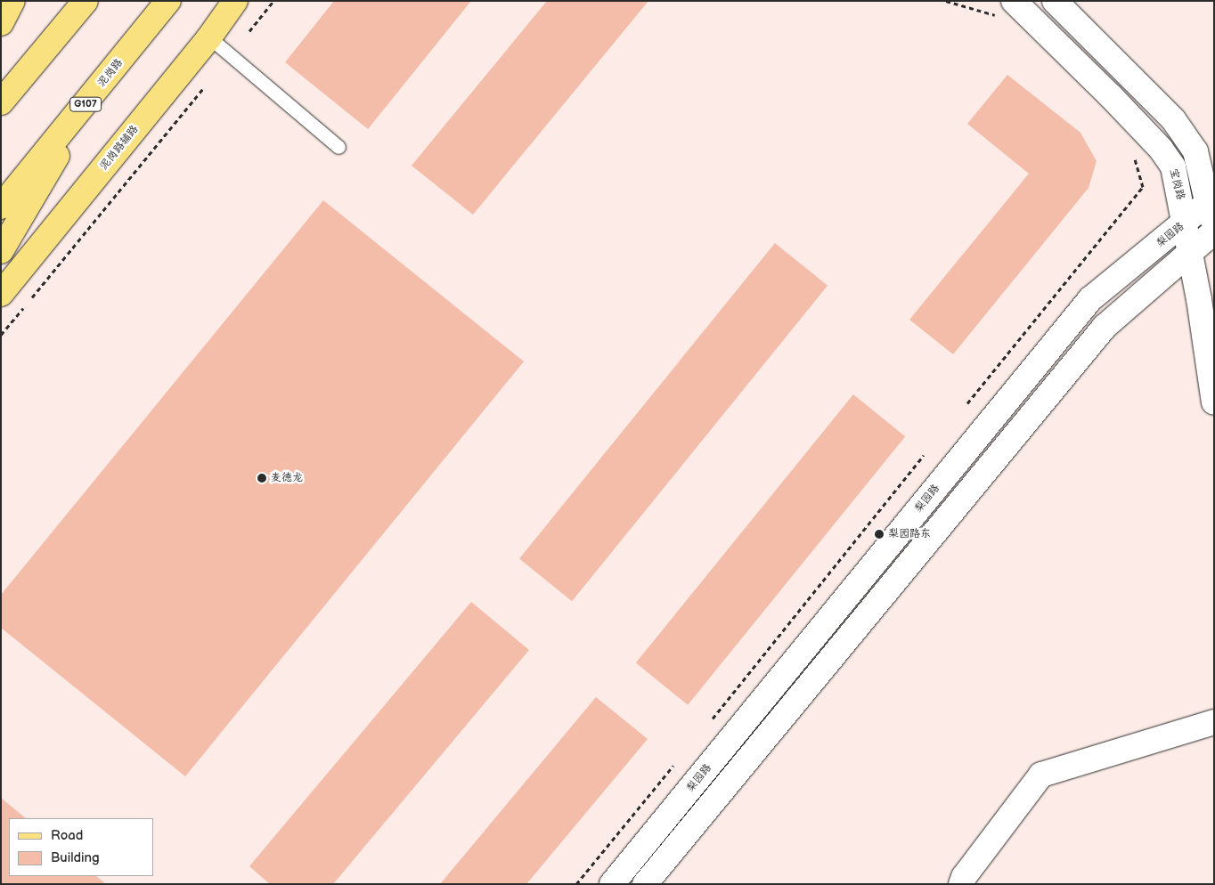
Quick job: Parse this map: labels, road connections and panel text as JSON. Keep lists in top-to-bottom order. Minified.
{"streets":{"main road":["泥岗路","G107","泥岗路辅路"],"street":["宝岗路","梨园路"]},"crossings":[["宝岗路","梨园路"]],"places":["麦德龙","梨园路东"],"legend":["Road","Building"]}
